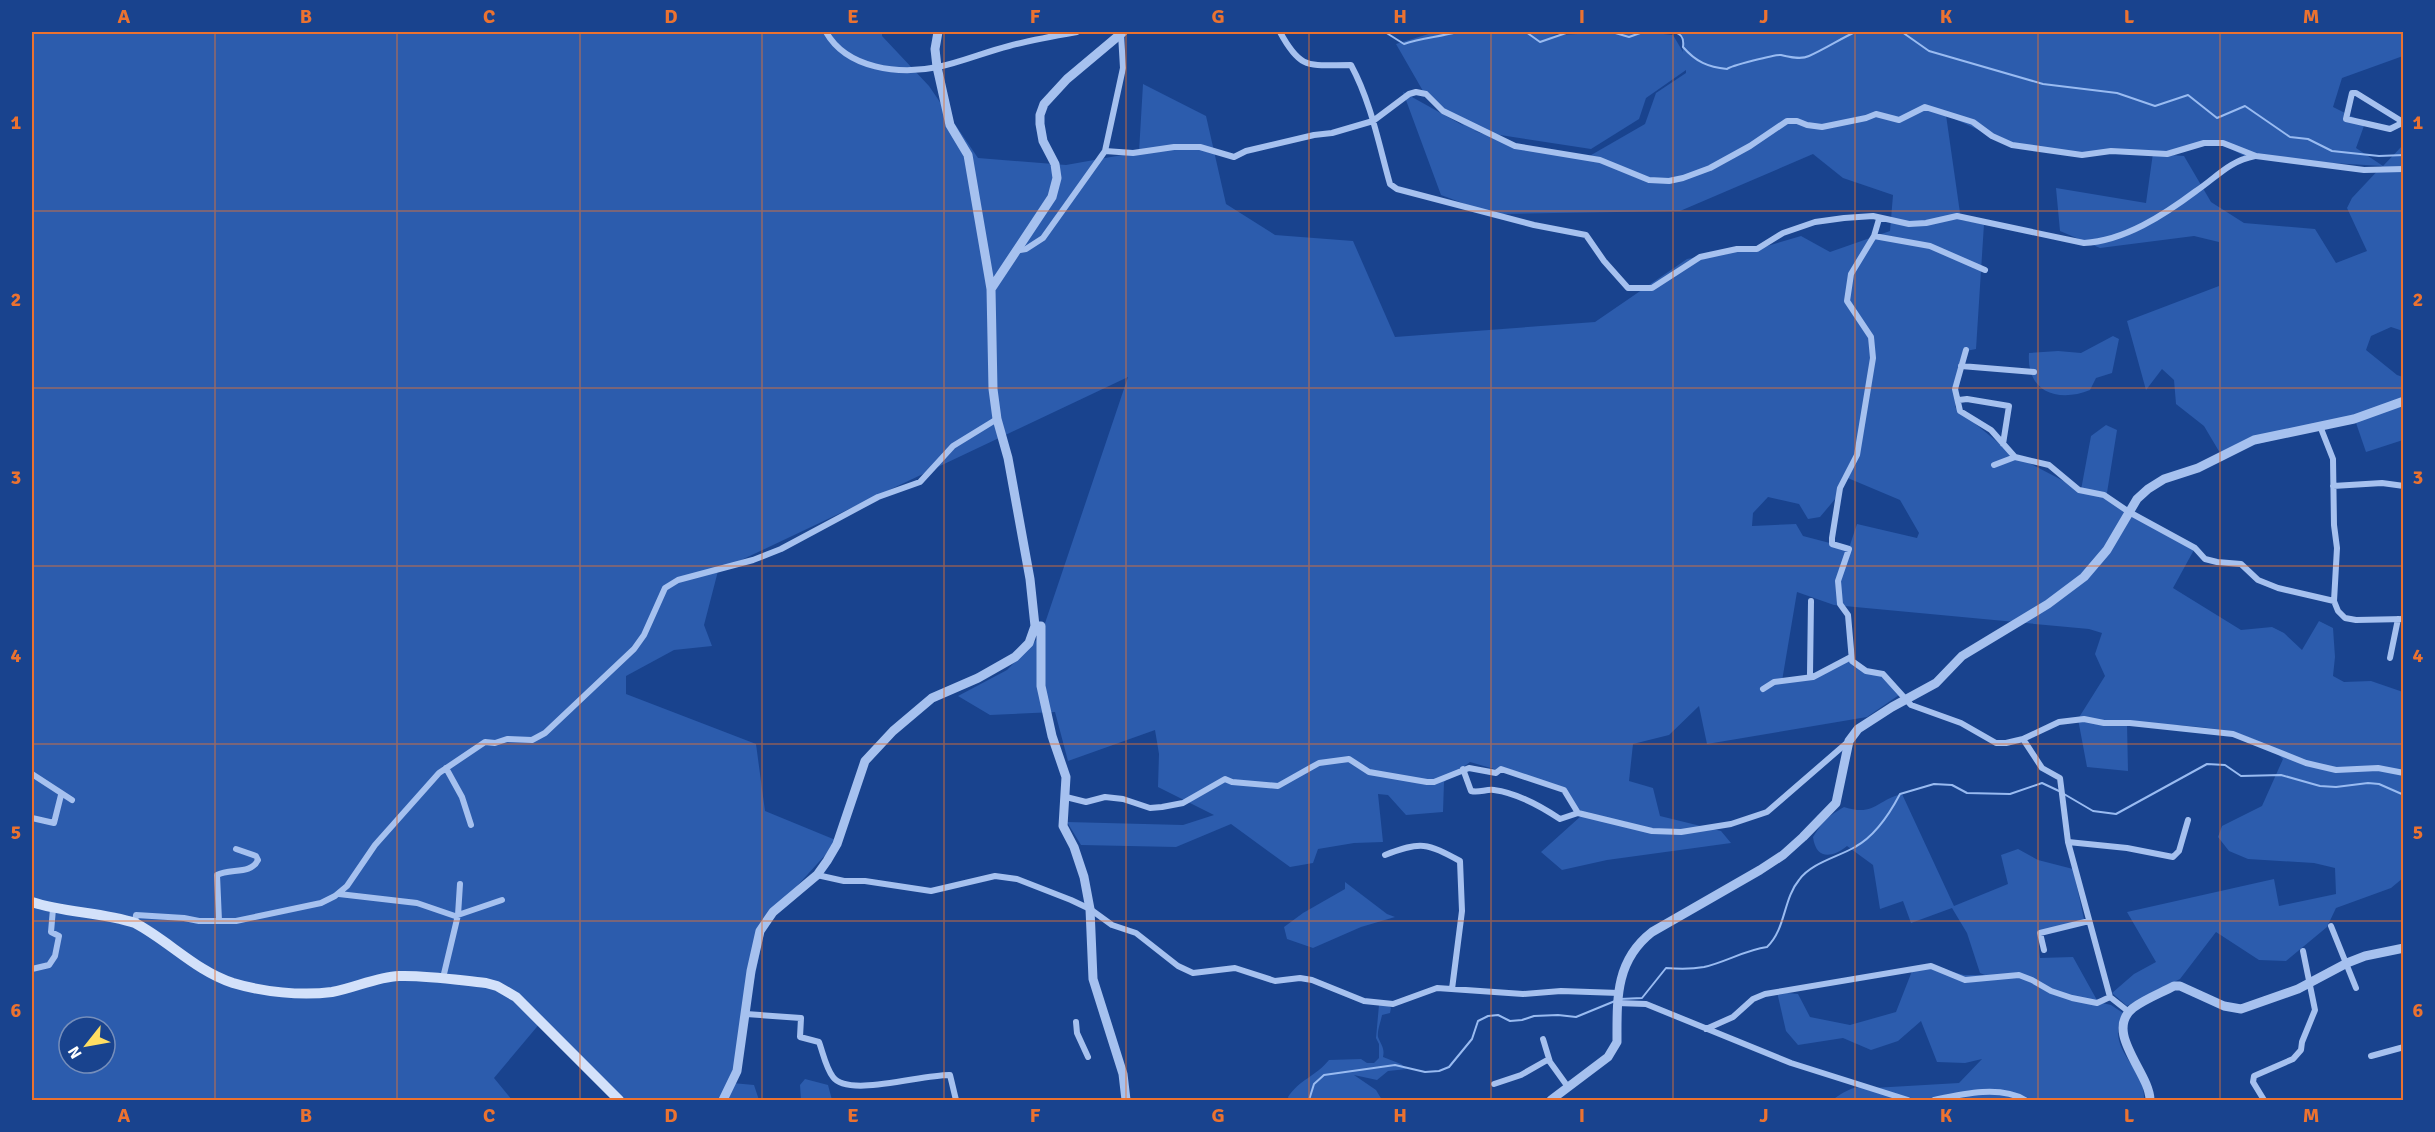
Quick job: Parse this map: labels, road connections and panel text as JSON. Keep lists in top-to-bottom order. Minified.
{"north":"bottom left","grid":{"columns":["A","B","C","D","E","F","G","H","I","J","K","L","M"],"rows":["1","2","3","4","5","6"]}}
